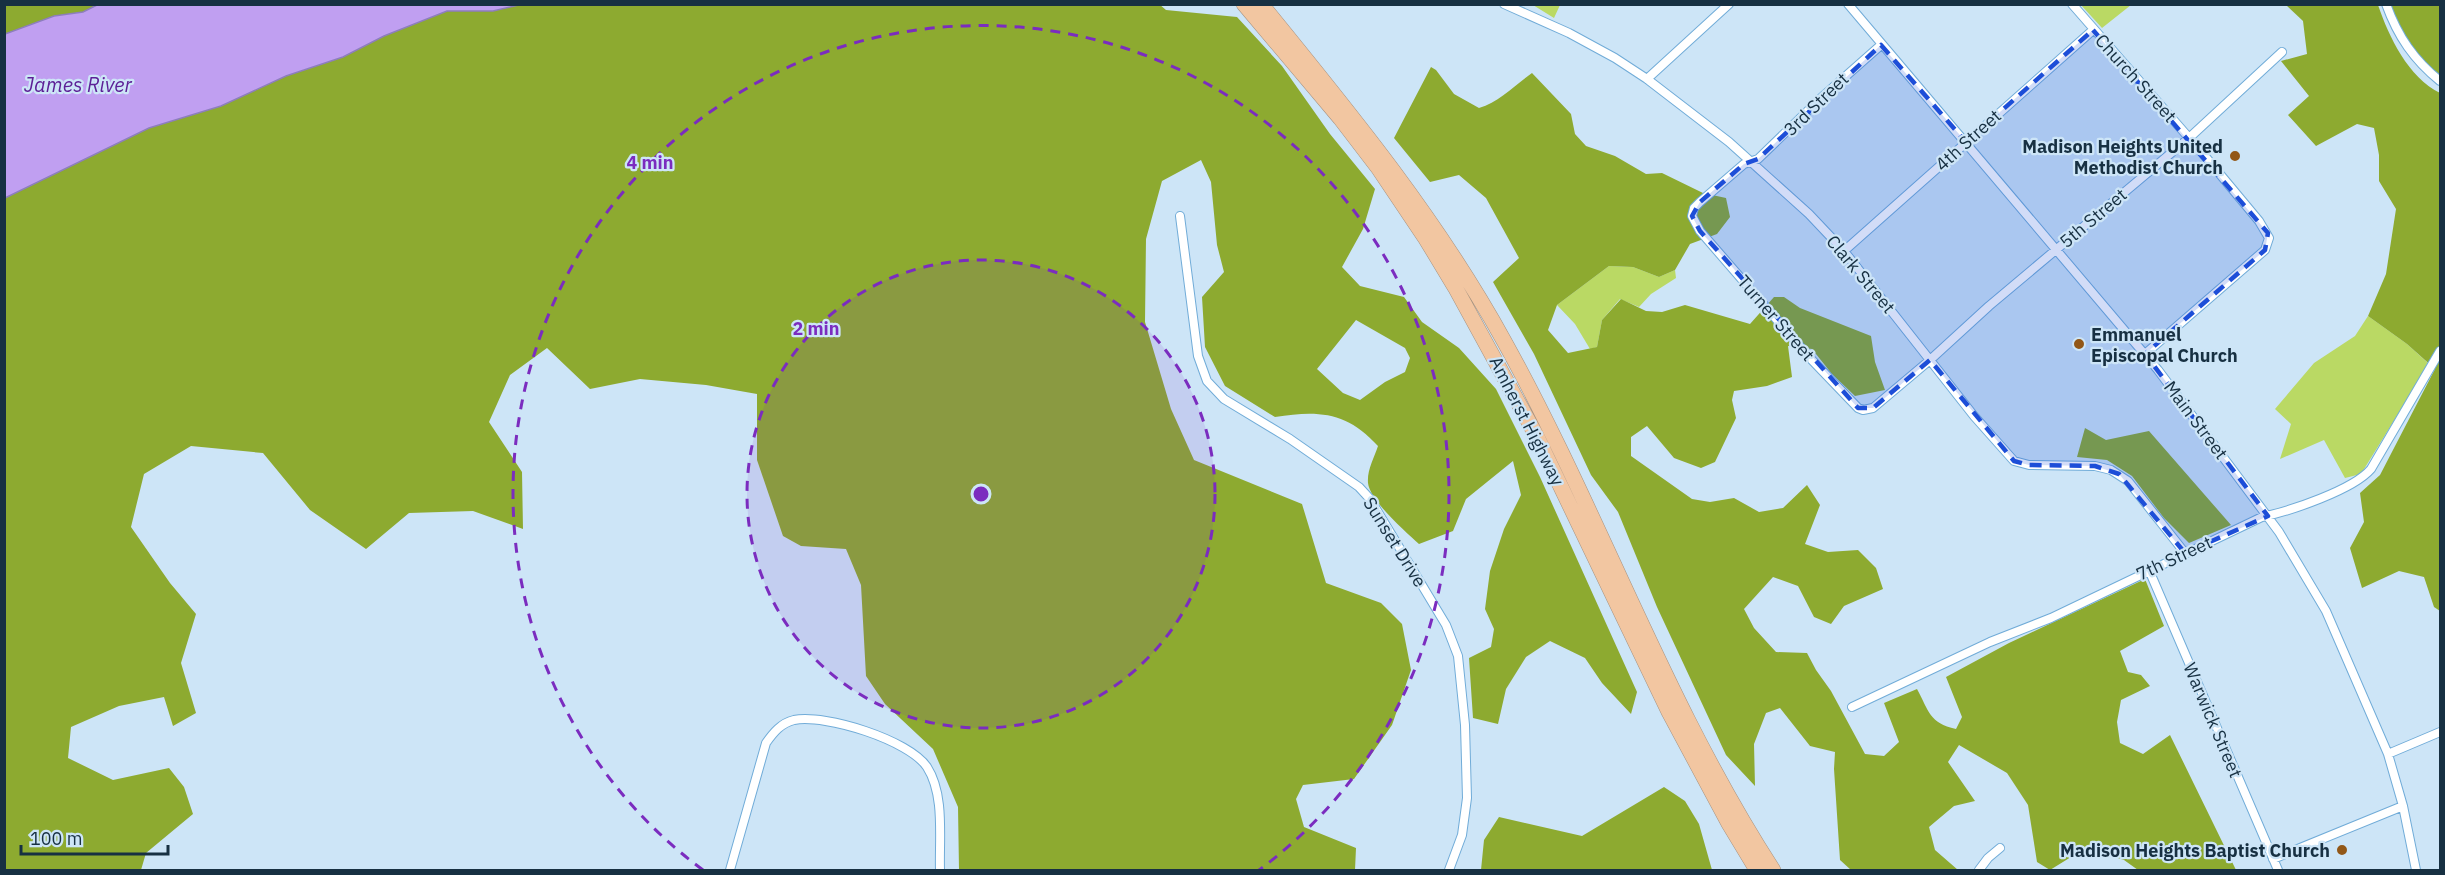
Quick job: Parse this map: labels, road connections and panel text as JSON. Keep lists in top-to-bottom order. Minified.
{"streets":{"highway":["Amherst Highway"],"street":["Church Street","3rd Street","4th Street","5th Street","Clark Street","Turner Street","Main Street","Sunset Drive","7th Street","Warwick Street"]},"crossings":[["Church Street","4th Street"],["Church Street","5th Street"],["Church Street","Main Street"],["3rd Street","Clark Street"],["3rd Street","Turner Street"],["3rd Street","Main Street"],["4th Street","Clark Street"],["4th Street","Main Street"],["5th Street","Clark Street"],["5th Street","Turner Street"],["5th Street","Main Street"],["Clark Street","Turner Street"],["Clark Street","7th Street"],["Main Street","7th Street"],["7th Street","Warwick Street"]],"water":["James River"],"places":["Madison Heights United Methodist Church","Emmanuel Episcopal Church","Madison Heights Baptist Church"],"scale_bar":"100 m","rings":["4 min","2 min"]}
